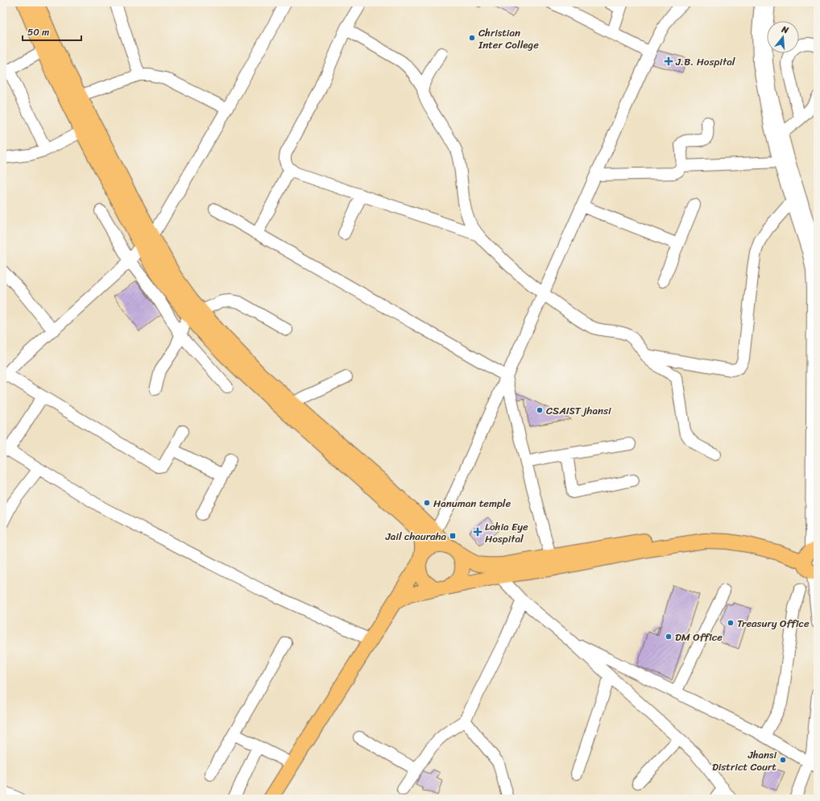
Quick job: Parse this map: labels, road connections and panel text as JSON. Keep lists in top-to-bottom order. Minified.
{"places":{"other":["Christian Inter College","CSAIST jhansi","Hanuman temple","Treasury Office","DM Office","Jhansi District Court"],"health":["J.B. Hospital","Lohia Eye Hospital"],"transit":["Jail chauraha"]},"scale_bar":"50 m","north":"top"}
